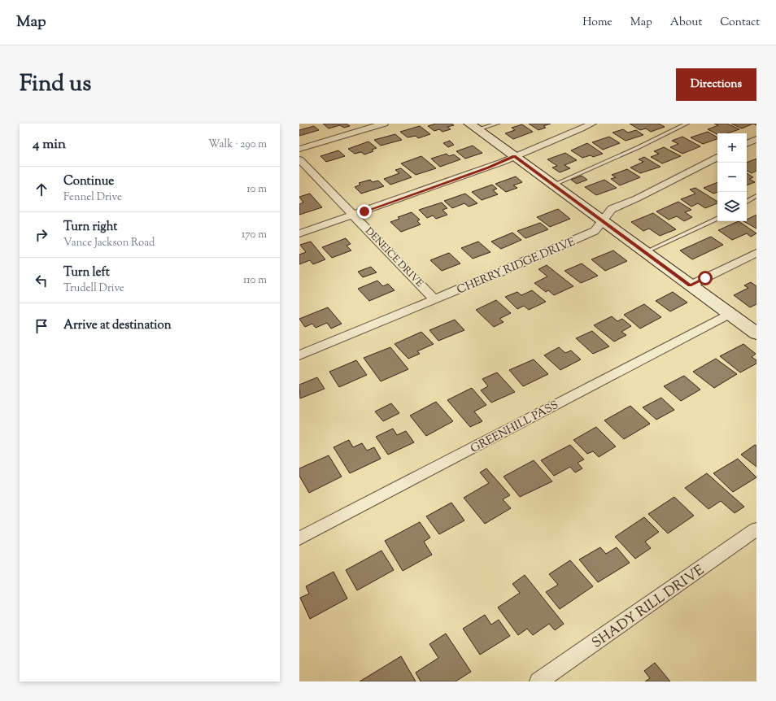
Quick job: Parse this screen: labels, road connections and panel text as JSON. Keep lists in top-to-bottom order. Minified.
{"streets":{"street":["DENEICE DRIVE","CHERRY RIDGE DRIVE","GREENHILL PASS","SHADY RILL DRIVE"]},"crossings":[["DENEICE DRIVE","CHERRY RIDGE DRIVE"]],"page":{"header":"Map","nav":["Home","Map","About","Contact"],"title":"Find us","buttons":"Directions","heading":["4 min","Walk · 290 m"],"map_buttons":["+","−"],"list":[["Continue","Fennel Drive","10 m"],["Turn right","Vance Jackson Road","170 m"],["Turn left","Trudell Drive","110 m"],"Arrive at destination"]}}
